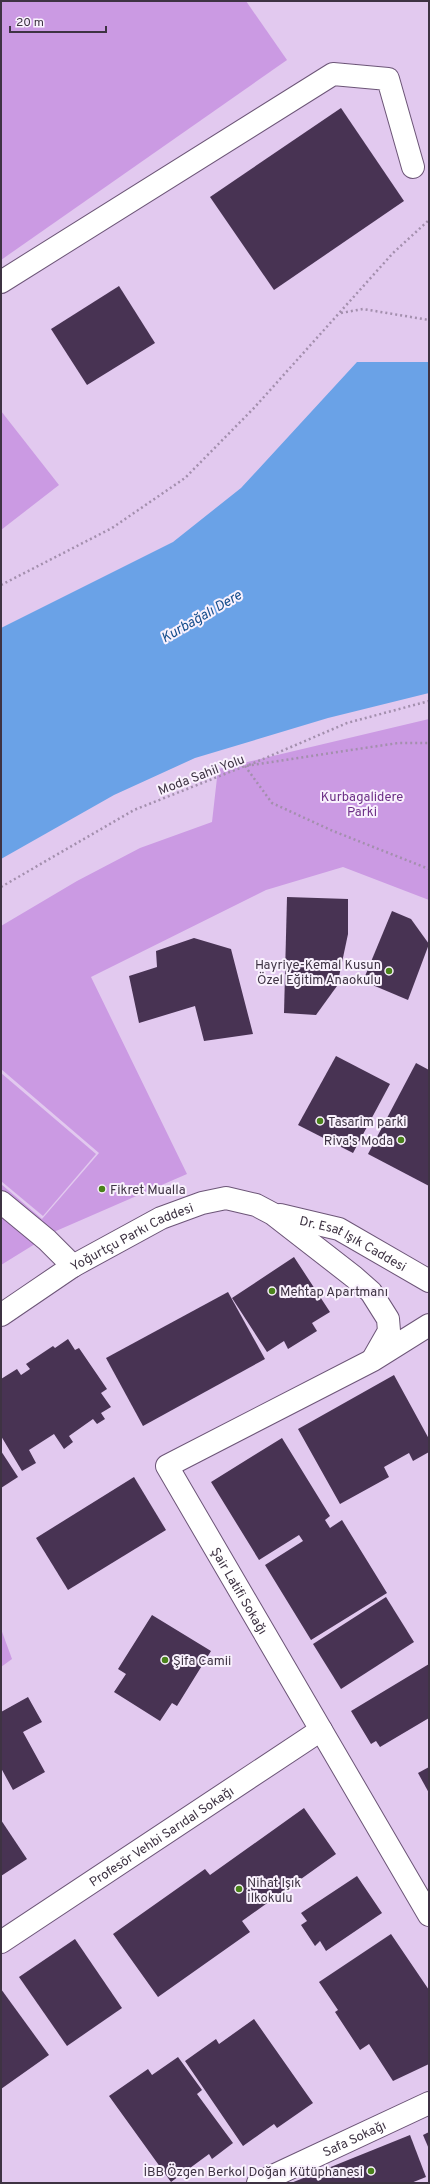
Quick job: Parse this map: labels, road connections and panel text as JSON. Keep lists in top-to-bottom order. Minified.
{"streets":{"street":["Yoğurtçu Parkı Caddesi","Dr. Esat Işık Caddesi","Şair Latifi Sokağı","Profesör Vehbi Sarıdal Sokağı","Safa Sokağı"],"path":["Moda Sahil Yolu"]},"crossings":[["Yoğurtçu Parkı Caddesi","Dr. Esat Işık Caddesi"],["Şair Latifi Sokağı","Profesör Vehbi Sarıdal Sokağı"]],"water":["Kurbağalı Dere"],"parks":["Kurbagalidere Parki"],"places":["Hayriye-Kemal Kusun Özel Eğitim Anaokulu","Tasarim parki","Riva's Moda","Fikret Mualla","Mehtap Apartmanı","Şifa Camii","Nihat Işık İlkokulu","İBB Özgen Berkol Doğan Kütüphanesi"],"scale_bar":"20 m"}
